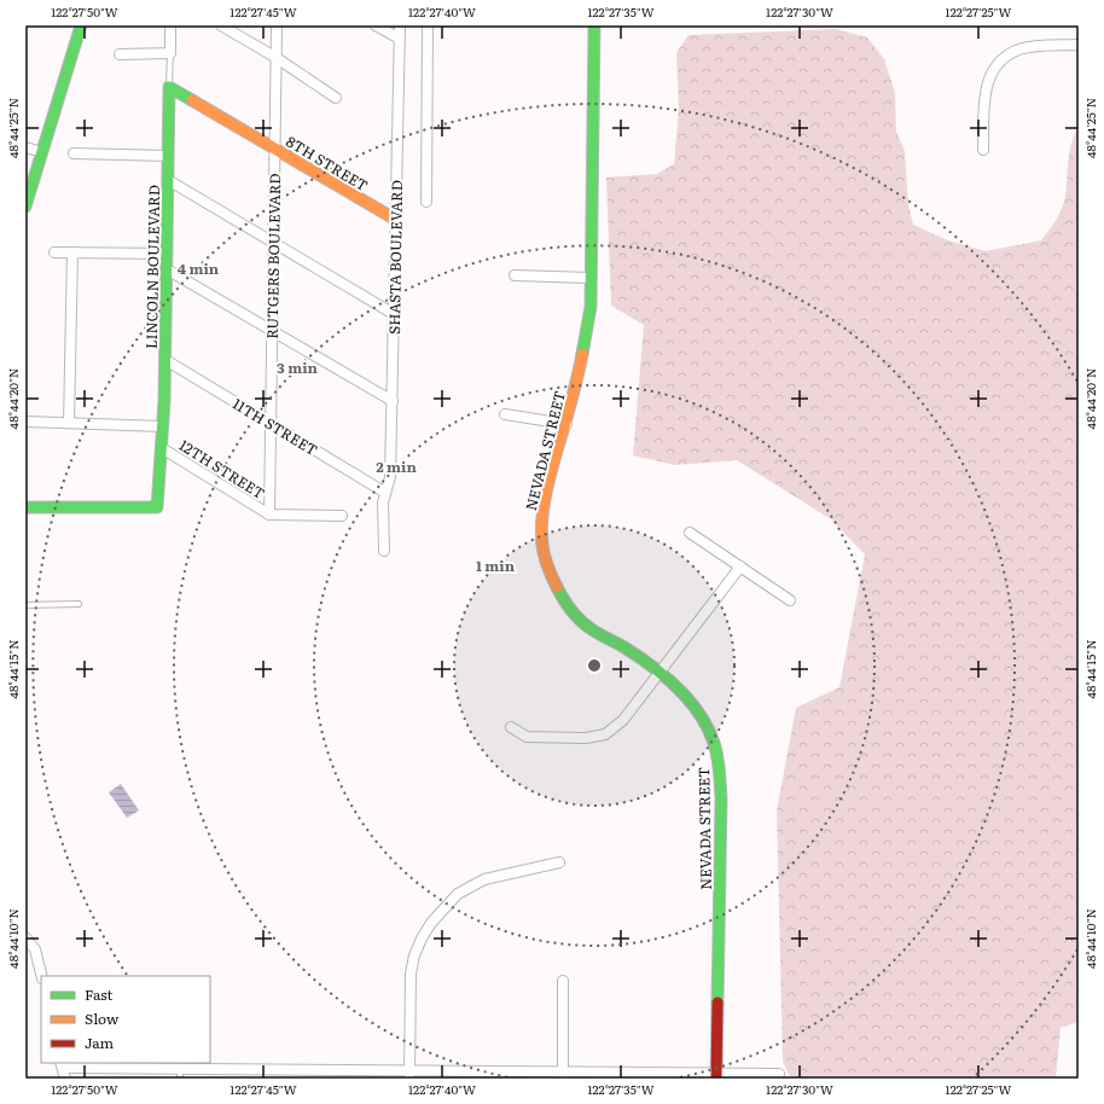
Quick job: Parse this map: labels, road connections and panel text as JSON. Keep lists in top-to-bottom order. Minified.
{"streets":{"street":["8TH STREET","RUTGERS BOULEVARD","SHASTA BOULEVARD","LINCOLN BOULEVARD","11TH STREET","NEVADA STREET","12TH STREET"]},"crossings":[["8TH STREET","RUTGERS BOULEVARD"],["8TH STREET","SHASTA BOULEVARD"],["8TH STREET","LINCOLN BOULEVARD"],["RUTGERS BOULEVARD","11TH STREET"],["RUTGERS BOULEVARD","12TH STREET"],["SHASTA BOULEVARD","11TH STREET"],["LINCOLN BOULEVARD","11TH STREET"],["LINCOLN BOULEVARD","12TH STREET"]],"legend":["Fast","Slow","Jam"],"coordinates":["122°27'50\"W","122°27'45\"W","122°27'40\"W","122°27'35\"W","122°27'30\"W","122°27'25\"W","48°44'25\"N","48°44'20\"N","48°44'15\"N","48°44'10\"N"],"rings":["4 min","3 min","2 min","1 min"]}
